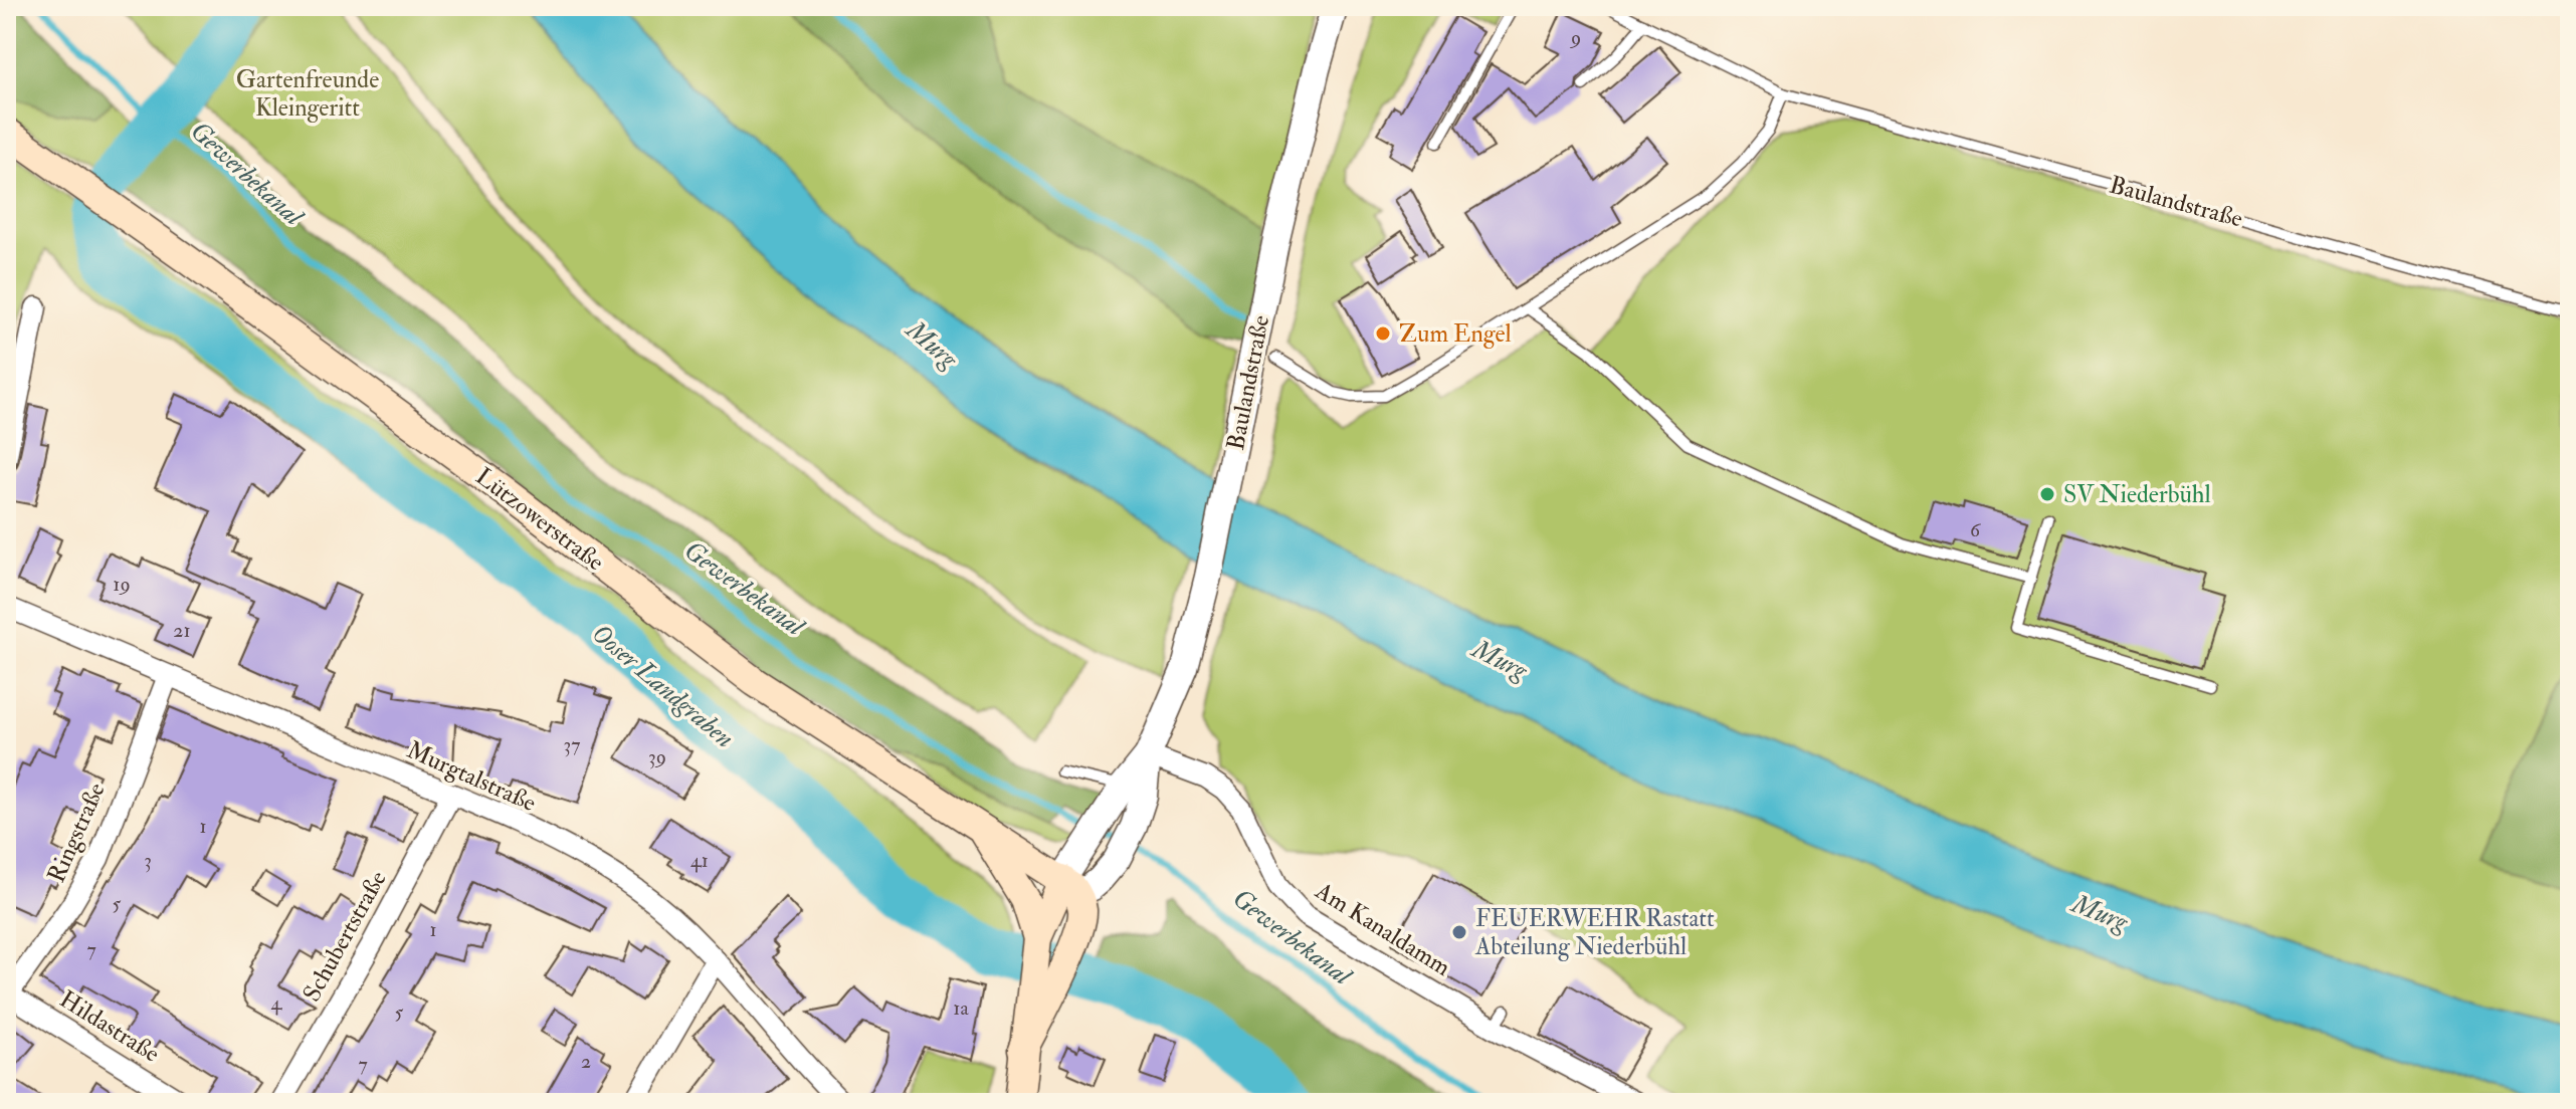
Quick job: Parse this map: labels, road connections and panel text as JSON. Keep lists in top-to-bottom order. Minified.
{"streets":{"main road":["Baulandstraße","Lützowerstraße"],"street":["Murgtalstraße","Ringstraße","Am Kanaldamm","Schubertstraße","Hildastraße"]},"crossings":[["Baulandstraße","Lützowerstraße"],["Baulandstraße","Am Kanaldamm"],["Murgtalstraße","Ringstraße"],["Murgtalstraße","Schubertstraße"],["Ringstraße","Hildastraße"]],"water":["Gewerbekanal","Murg","Ooser Landgraben"],"parks":["Gartenfreunde Kleingeritt"],"places":["Zum Engel","SV Niederbühl","FEUERWEHR Rastatt Abteilung Niederbühl"],"house_numbers":["9","6","19","21","37","39","1","3","41","5","1","7","4","1a","5","2","7"]}
